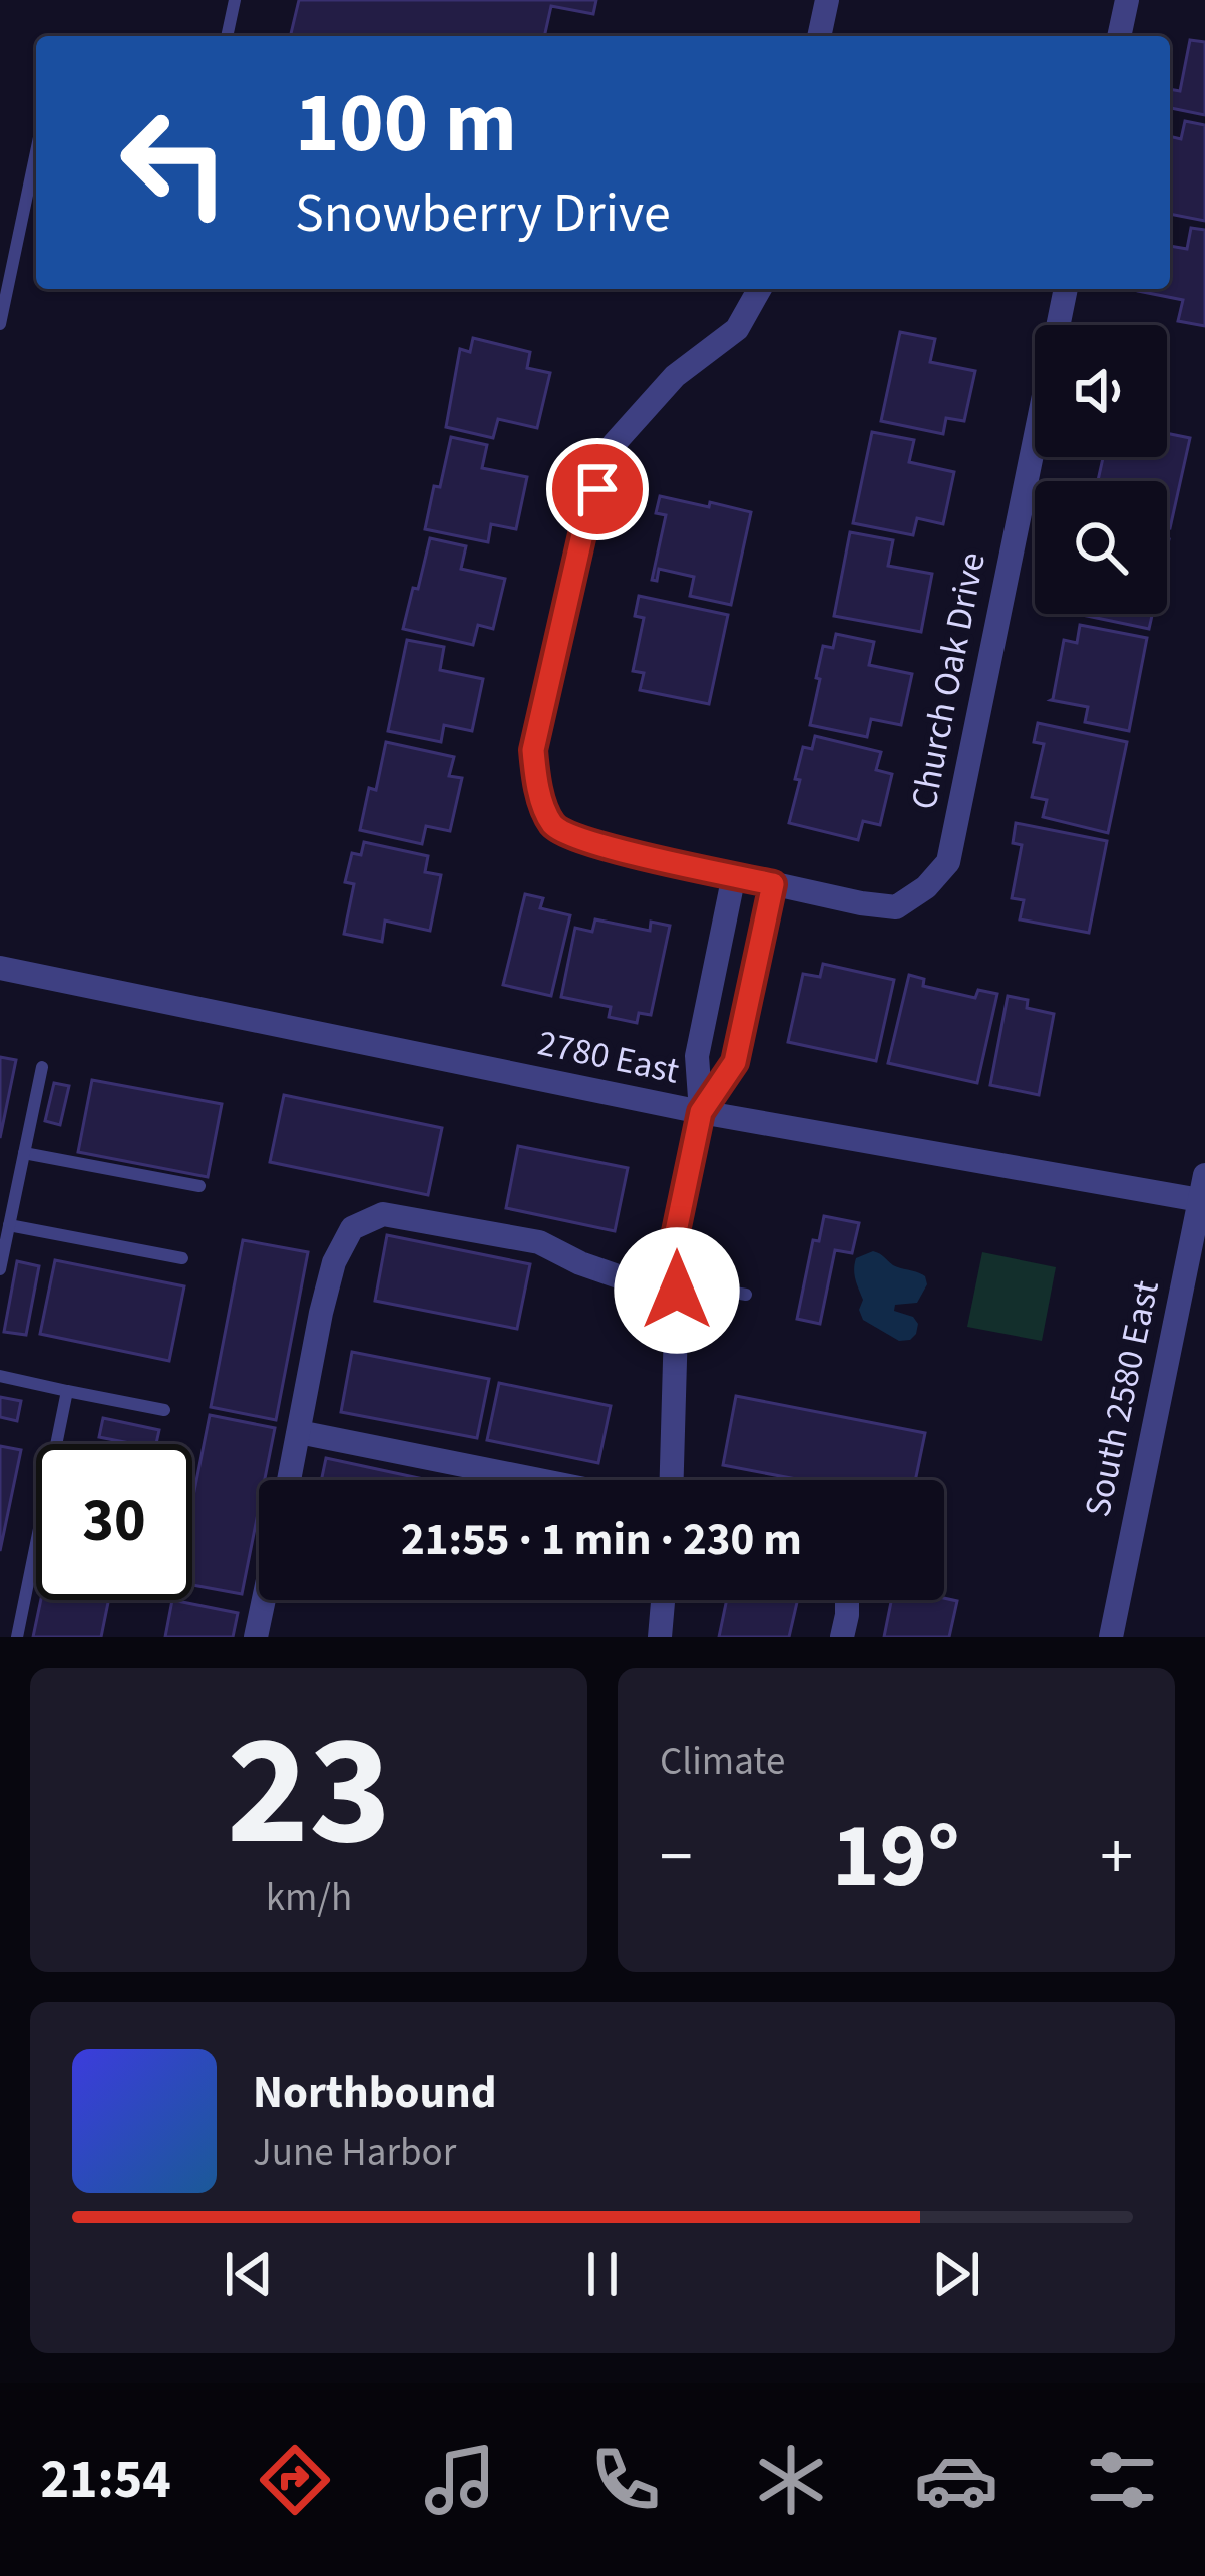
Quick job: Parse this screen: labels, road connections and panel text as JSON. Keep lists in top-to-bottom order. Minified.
{"streets":{"street":["Church Oak Drive","2780 East","South 2580 East"]},"crossings":[["2780 East","South 2580 East"]],"page":{"turn":["100 m","Snowberry Drive"],"limit":"30","trip":"21:55 · 1 min · 230 m","tile":[["23","km/h"],"Climate"],"heat":["−","19°","+"],"song":["Northbound","June Harbor"],"tabs":"21:54"}}
